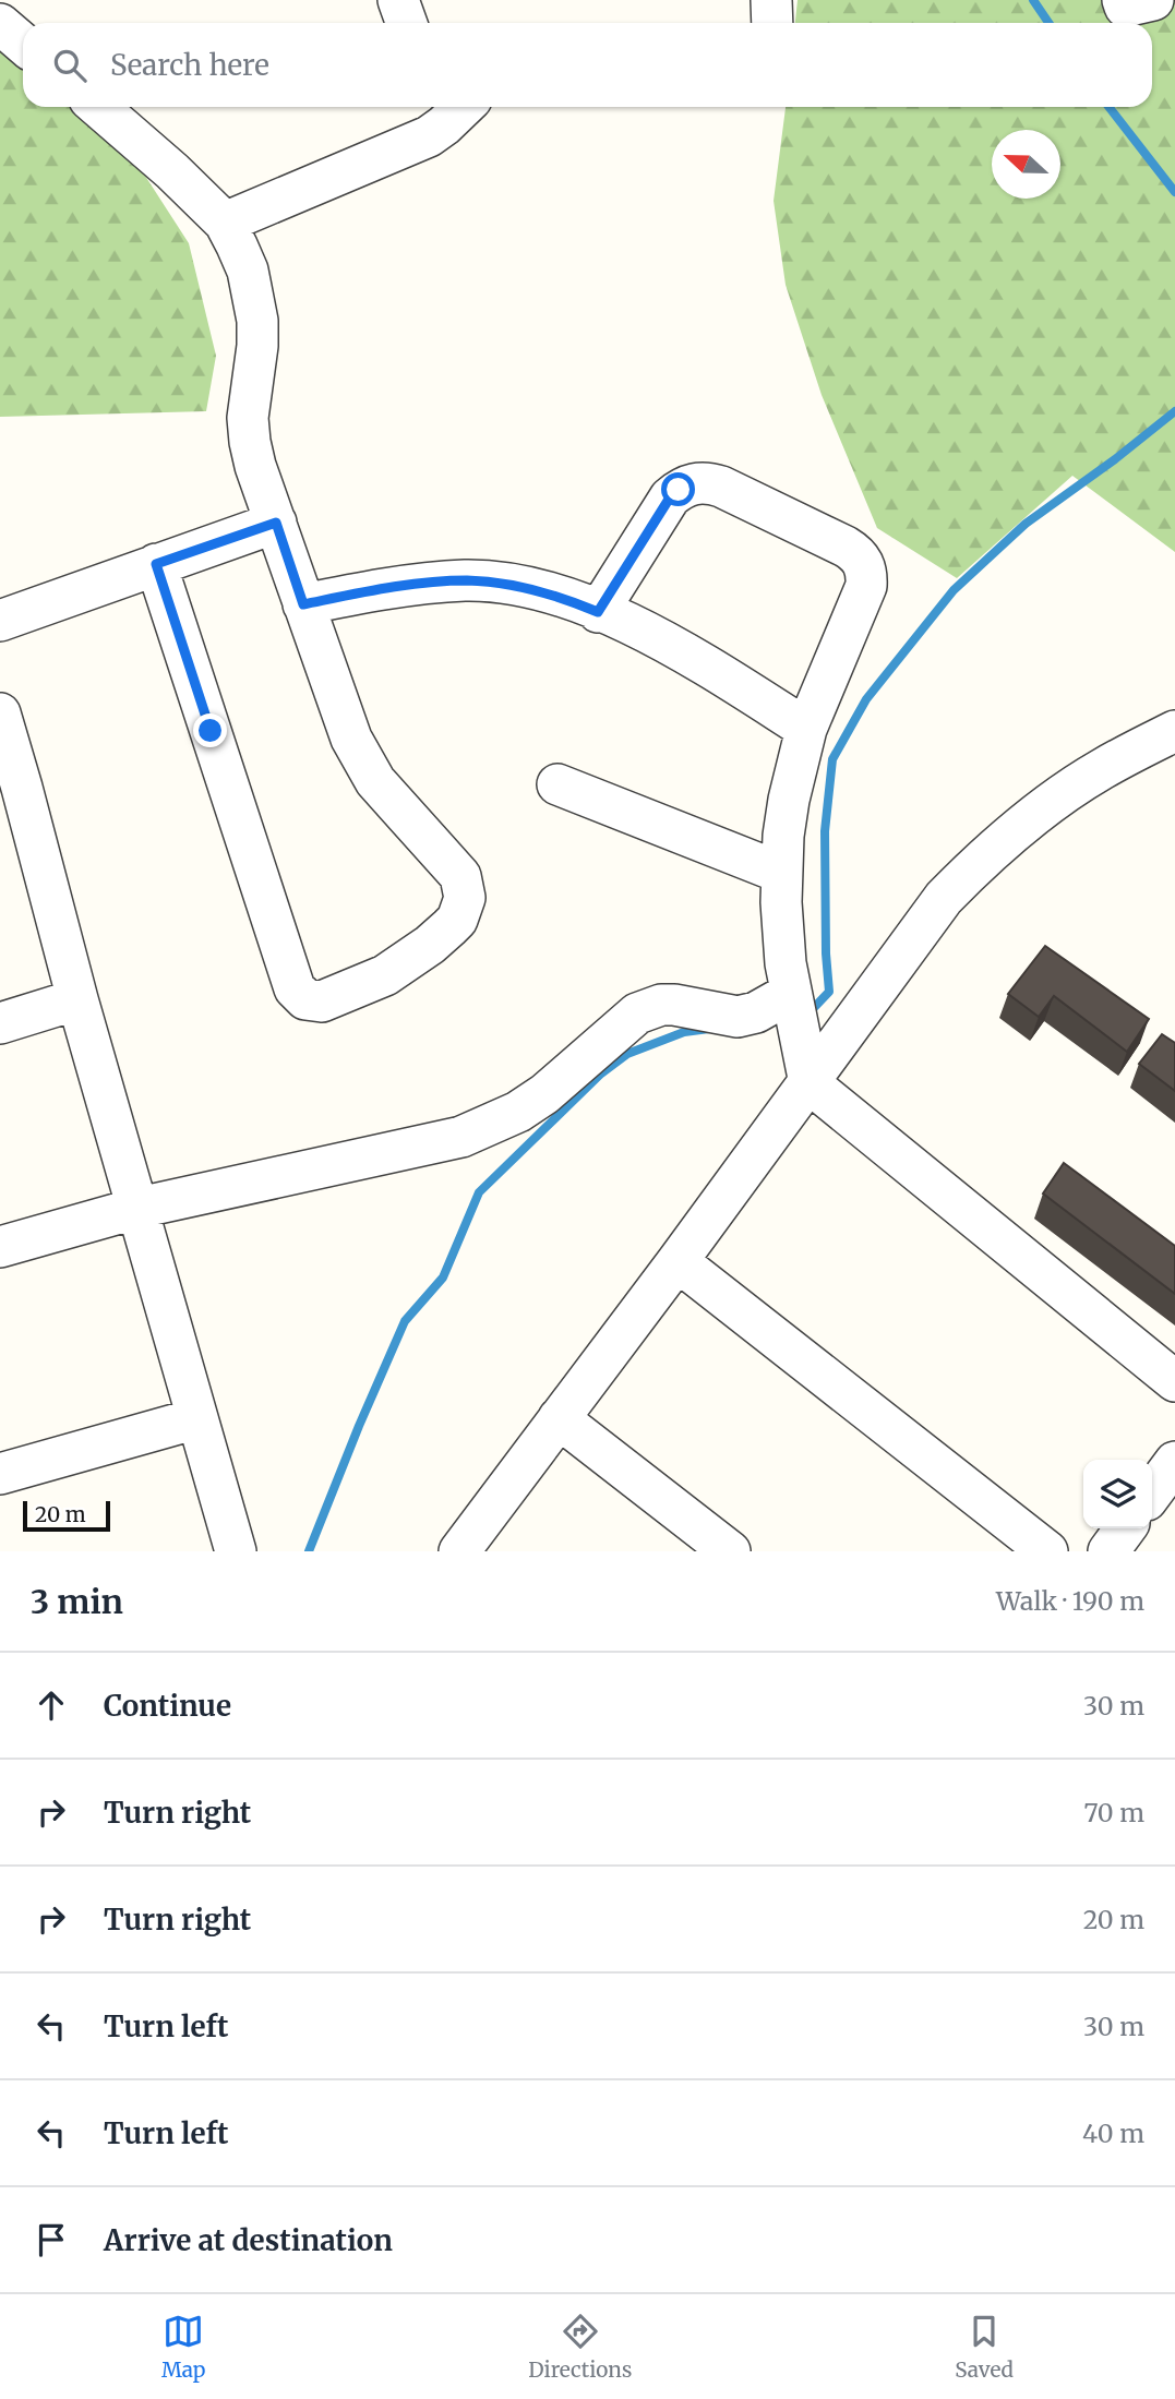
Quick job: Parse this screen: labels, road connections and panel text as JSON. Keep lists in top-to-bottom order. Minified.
{"scale_bar":"20 m","north":"left","page":{"search":"Search here","scale":"20 m","heading":["3 min","Walk · 190 m"],"list":[["Continue","30 m"],["Turn right","70 m"],["Turn right","20 m"],["Turn left","30 m"],["Turn left","40 m"],"Arrive at destination"],"nav":["Map","Directions","Saved"]}}
